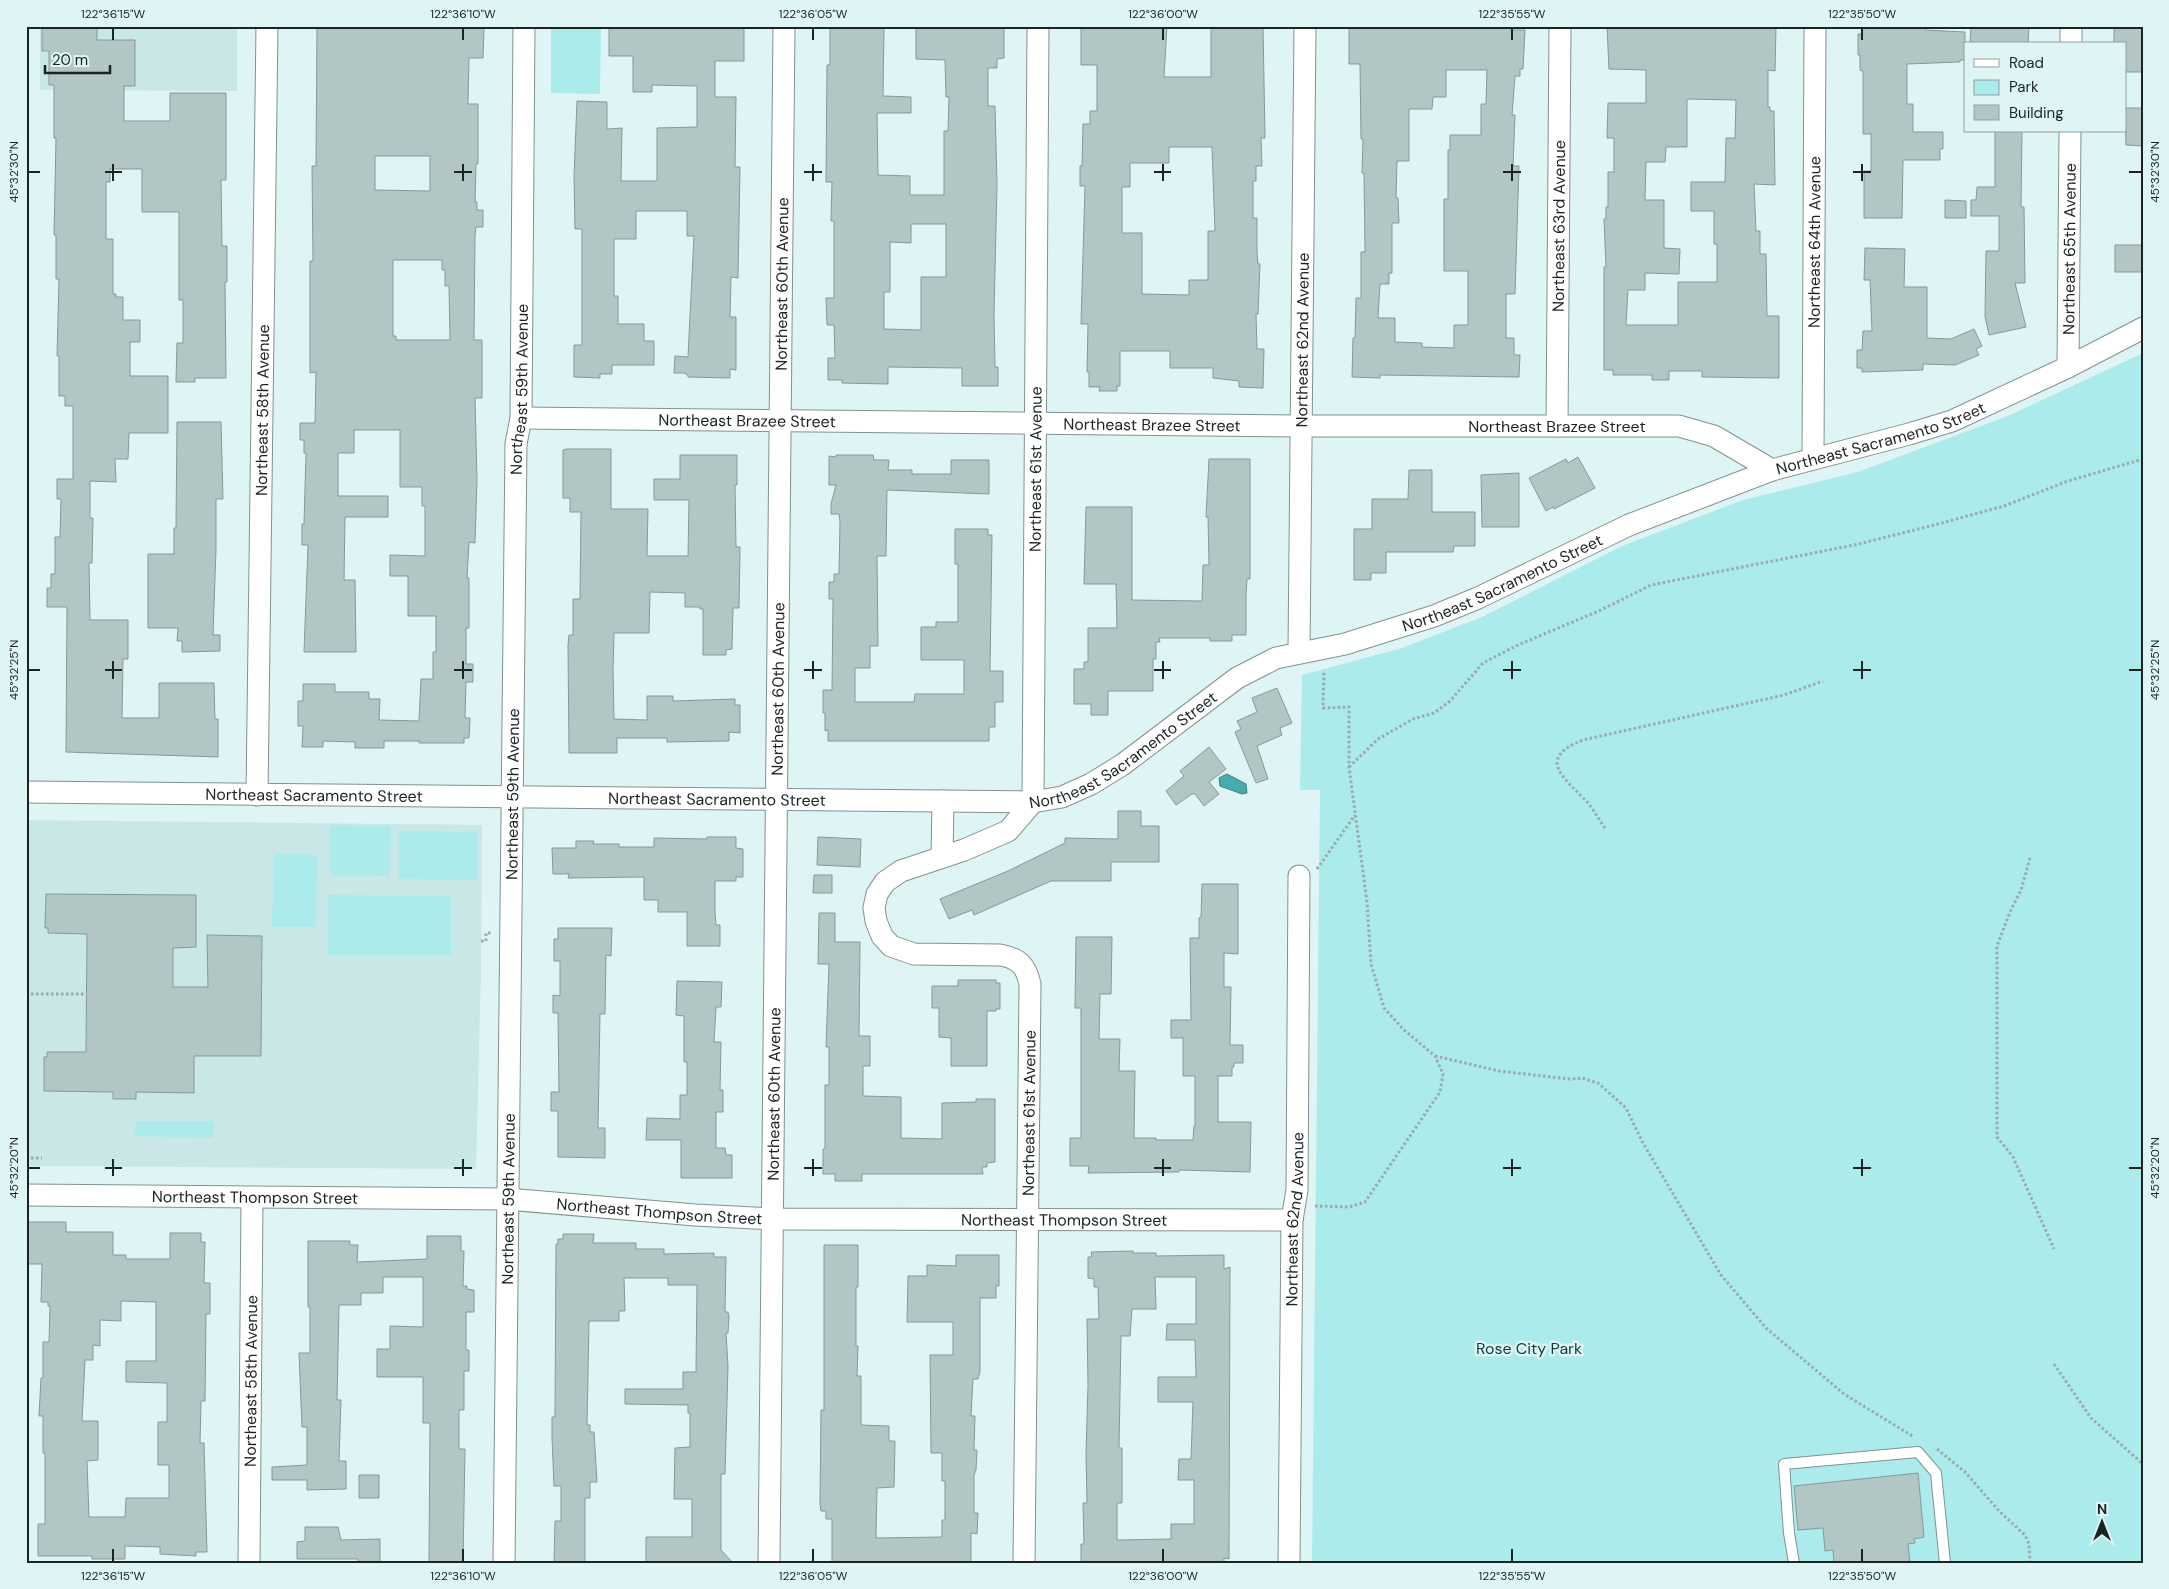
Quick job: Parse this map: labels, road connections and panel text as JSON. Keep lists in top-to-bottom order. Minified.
{"streets":{"street":["Northeast 63rd Avenue","Northeast 64th Avenue","Northeast 65th Avenue","Northeast 60th Avenue","Northeast 62nd Avenue","Northeast 59th Avenue","Northeast 58th Avenue","Northeast Brazee Street","Northeast Sacramento Street","Northeast 61st Avenue","Northeast Thompson Street"]},"crossings":[["Northeast 63rd Avenue","Northeast Brazee Street"],["Northeast 64th Avenue","Northeast Sacramento Street"],["Northeast 65th Avenue","Northeast Sacramento Street"],["Northeast 60th Avenue","Northeast Brazee Street"],["Northeast 60th Avenue","Northeast Sacramento Street"],["Northeast 60th Avenue","Northeast Thompson Street"],["Northeast 62nd Avenue","Northeast Brazee Street"],["Northeast 62nd Avenue","Northeast Sacramento Street"],["Northeast 62nd Avenue","Northeast Thompson Street"],["Northeast 59th Avenue","Northeast Brazee Street"],["Northeast 59th Avenue","Northeast Sacramento Street"],["Northeast 59th Avenue","Northeast Thompson Street"],["Northeast 58th Avenue","Northeast Sacramento Street"],["Northeast 58th Avenue","Northeast Thompson Street"],["Northeast Brazee Street","Northeast Sacramento Street"],["Northeast Brazee Street","Northeast 61st Avenue"],["Northeast Sacramento Street","Northeast 61st Avenue"],["Northeast 61st Avenue","Northeast Thompson Street"]],"parks":["Rose City Park"],"legend":["Road","Park","Building"],"scale_bar":"20 m","north":"top","coordinates":["122°36'15\"W","122°36'10\"W","122°36'05\"W","122°36'00\"W","122°35'55\"W","122°35'50\"W","45°32'30\"N","45°32'25\"N","45°32'20\"N"]}
